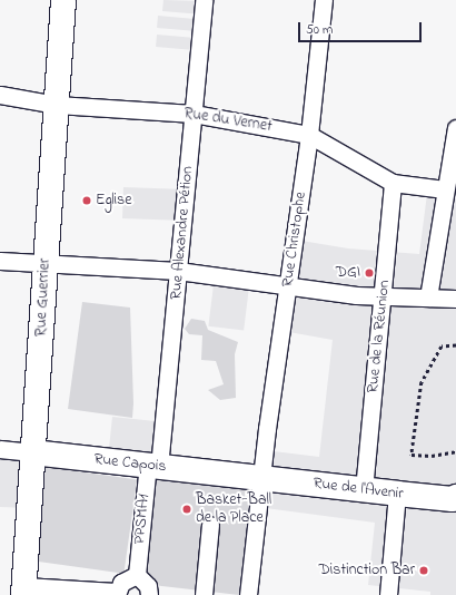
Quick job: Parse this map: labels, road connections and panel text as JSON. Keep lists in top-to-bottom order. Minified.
{"streets":{"main road":["Rue Guerrier","Rue Capois","Rue de l'Avenir"],"street":["Rue du Vernet","Rue Alexandre Pétion","Rue Christophe","Rue de la Réunion","PPSMA1"]},"crossings":[["Rue du Vernet","Rue Alexandre Pétion"],["Rue du Vernet","Rue Christophe"],["Rue du Vernet","Rue Guerrier"],["Rue du Vernet","Rue de la Réunion"],["Rue Alexandre Pétion","Rue Capois"],["Rue Alexandre Pétion","PPSMA1"],["Rue Christophe","Rue Capois"],["Rue Christophe","Rue de l'Avenir"],["Rue Guerrier","Rue Capois"],["Rue de la Réunion","Rue de l'Avenir"],["Rue Capois","Rue de l'Avenir"],["Rue Capois","PPSMA1"]],"places":["Eglise","DGI","Basket-Ball de la Place","Distinction Bar"],"scale_bar":"50 m"}
